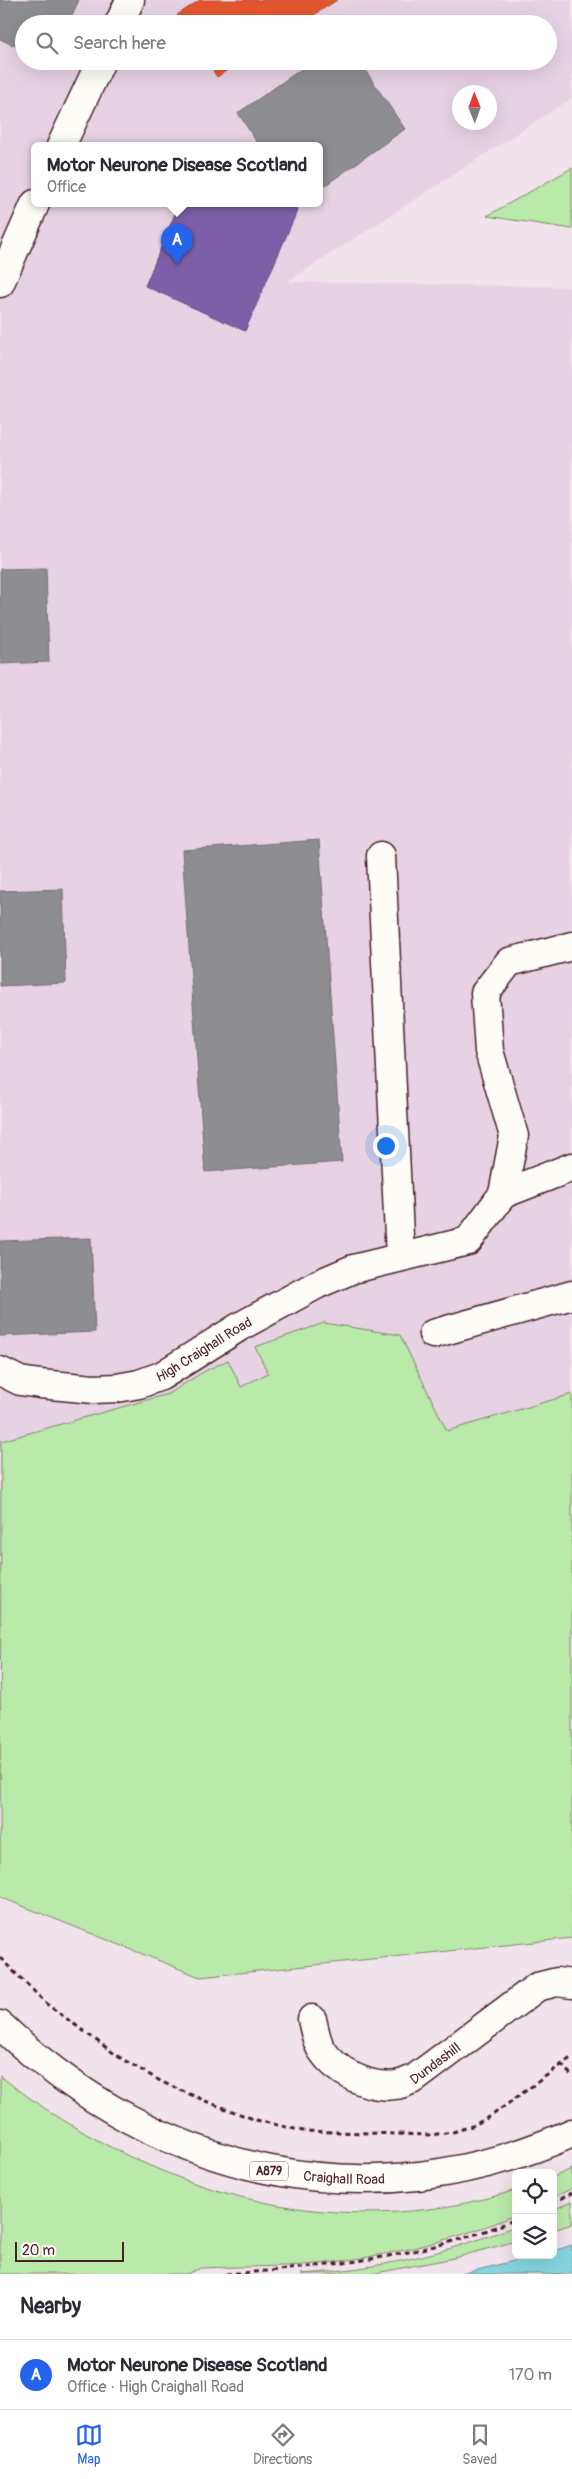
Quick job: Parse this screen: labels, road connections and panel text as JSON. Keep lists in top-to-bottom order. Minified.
{"streets":{"street":["High Craighall Road","Dundashill","A879","Craighall Road"]},"scale_bar":"20 m","north":"top","page":{"search":"Search here","popup":["Motor Neurone Disease Scotland","Office"],"pins":"A","scale":"20 m","heading":"Nearby","list":[{"mark":"A","name":"Motor Neurone Disease Scotland","note":"Office · High Craighall Road","value":"170 m"}],"nav":["Map","Directions","Saved"]}}
